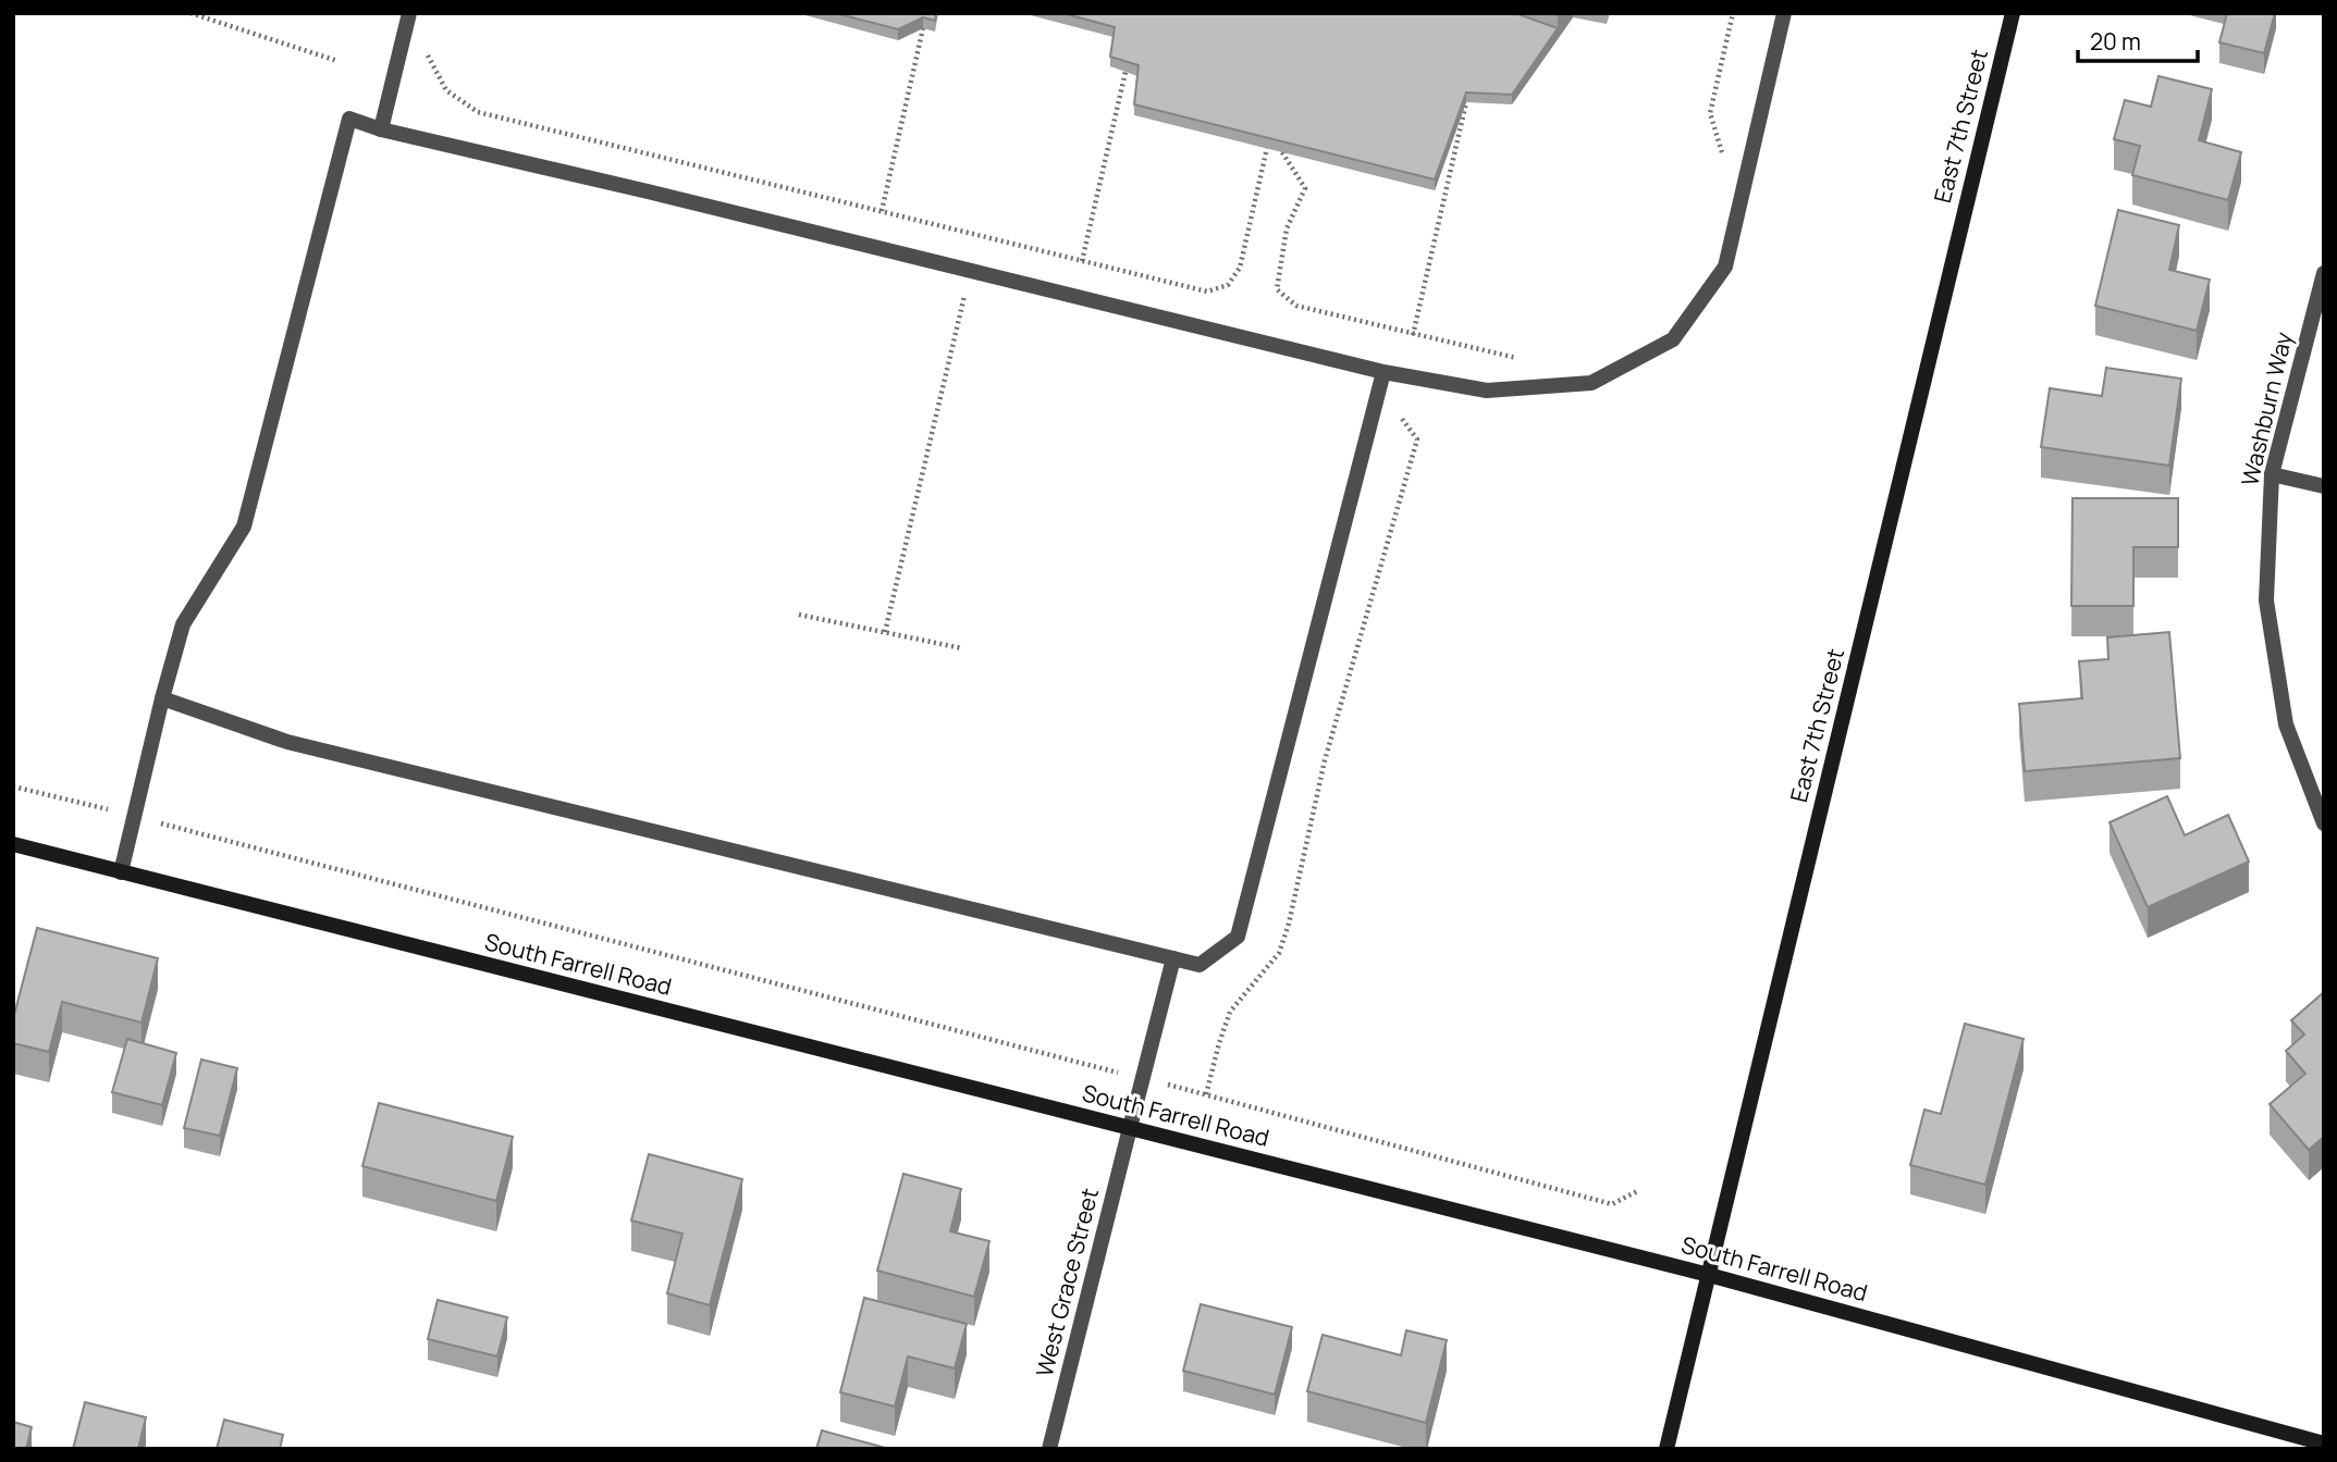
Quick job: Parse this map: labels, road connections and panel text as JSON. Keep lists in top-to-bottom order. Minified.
{"streets":{"street":["East 7th Street","Washburn Way","South Farrell Road","West Grace Street"]},"crossings":[["East 7th Street","South Farrell Road"],["South Farrell Road","West Grace Street"]],"scale_bar":"20 m"}
